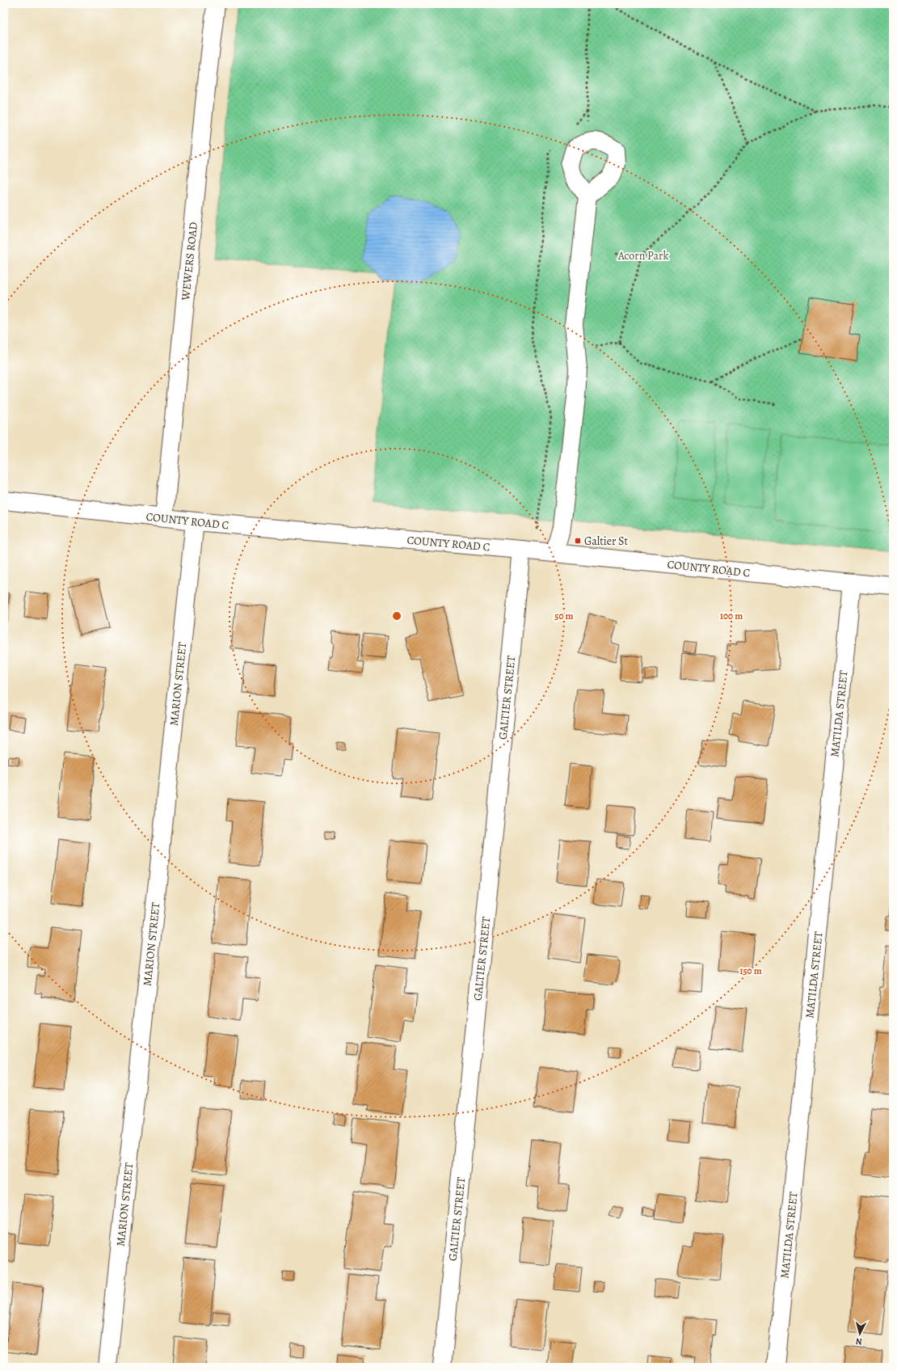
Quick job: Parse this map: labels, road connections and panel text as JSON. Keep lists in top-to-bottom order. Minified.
{"streets":{"street":["WEWERS ROAD","COUNTY ROAD C","MARION STREET","GALTIER STREET","MATILDA STREET"]},"crossings":[["WEWERS ROAD","COUNTY ROAD C"],["COUNTY ROAD C","MARION STREET"],["COUNTY ROAD C","GALTIER STREET"],["COUNTY ROAD C","MATILDA STREET"]],"parks":["Acorn Park"],"places":{"transit":["Galtier St"]},"north":"bottom","rings":["50 m","100 m","150 m"]}
